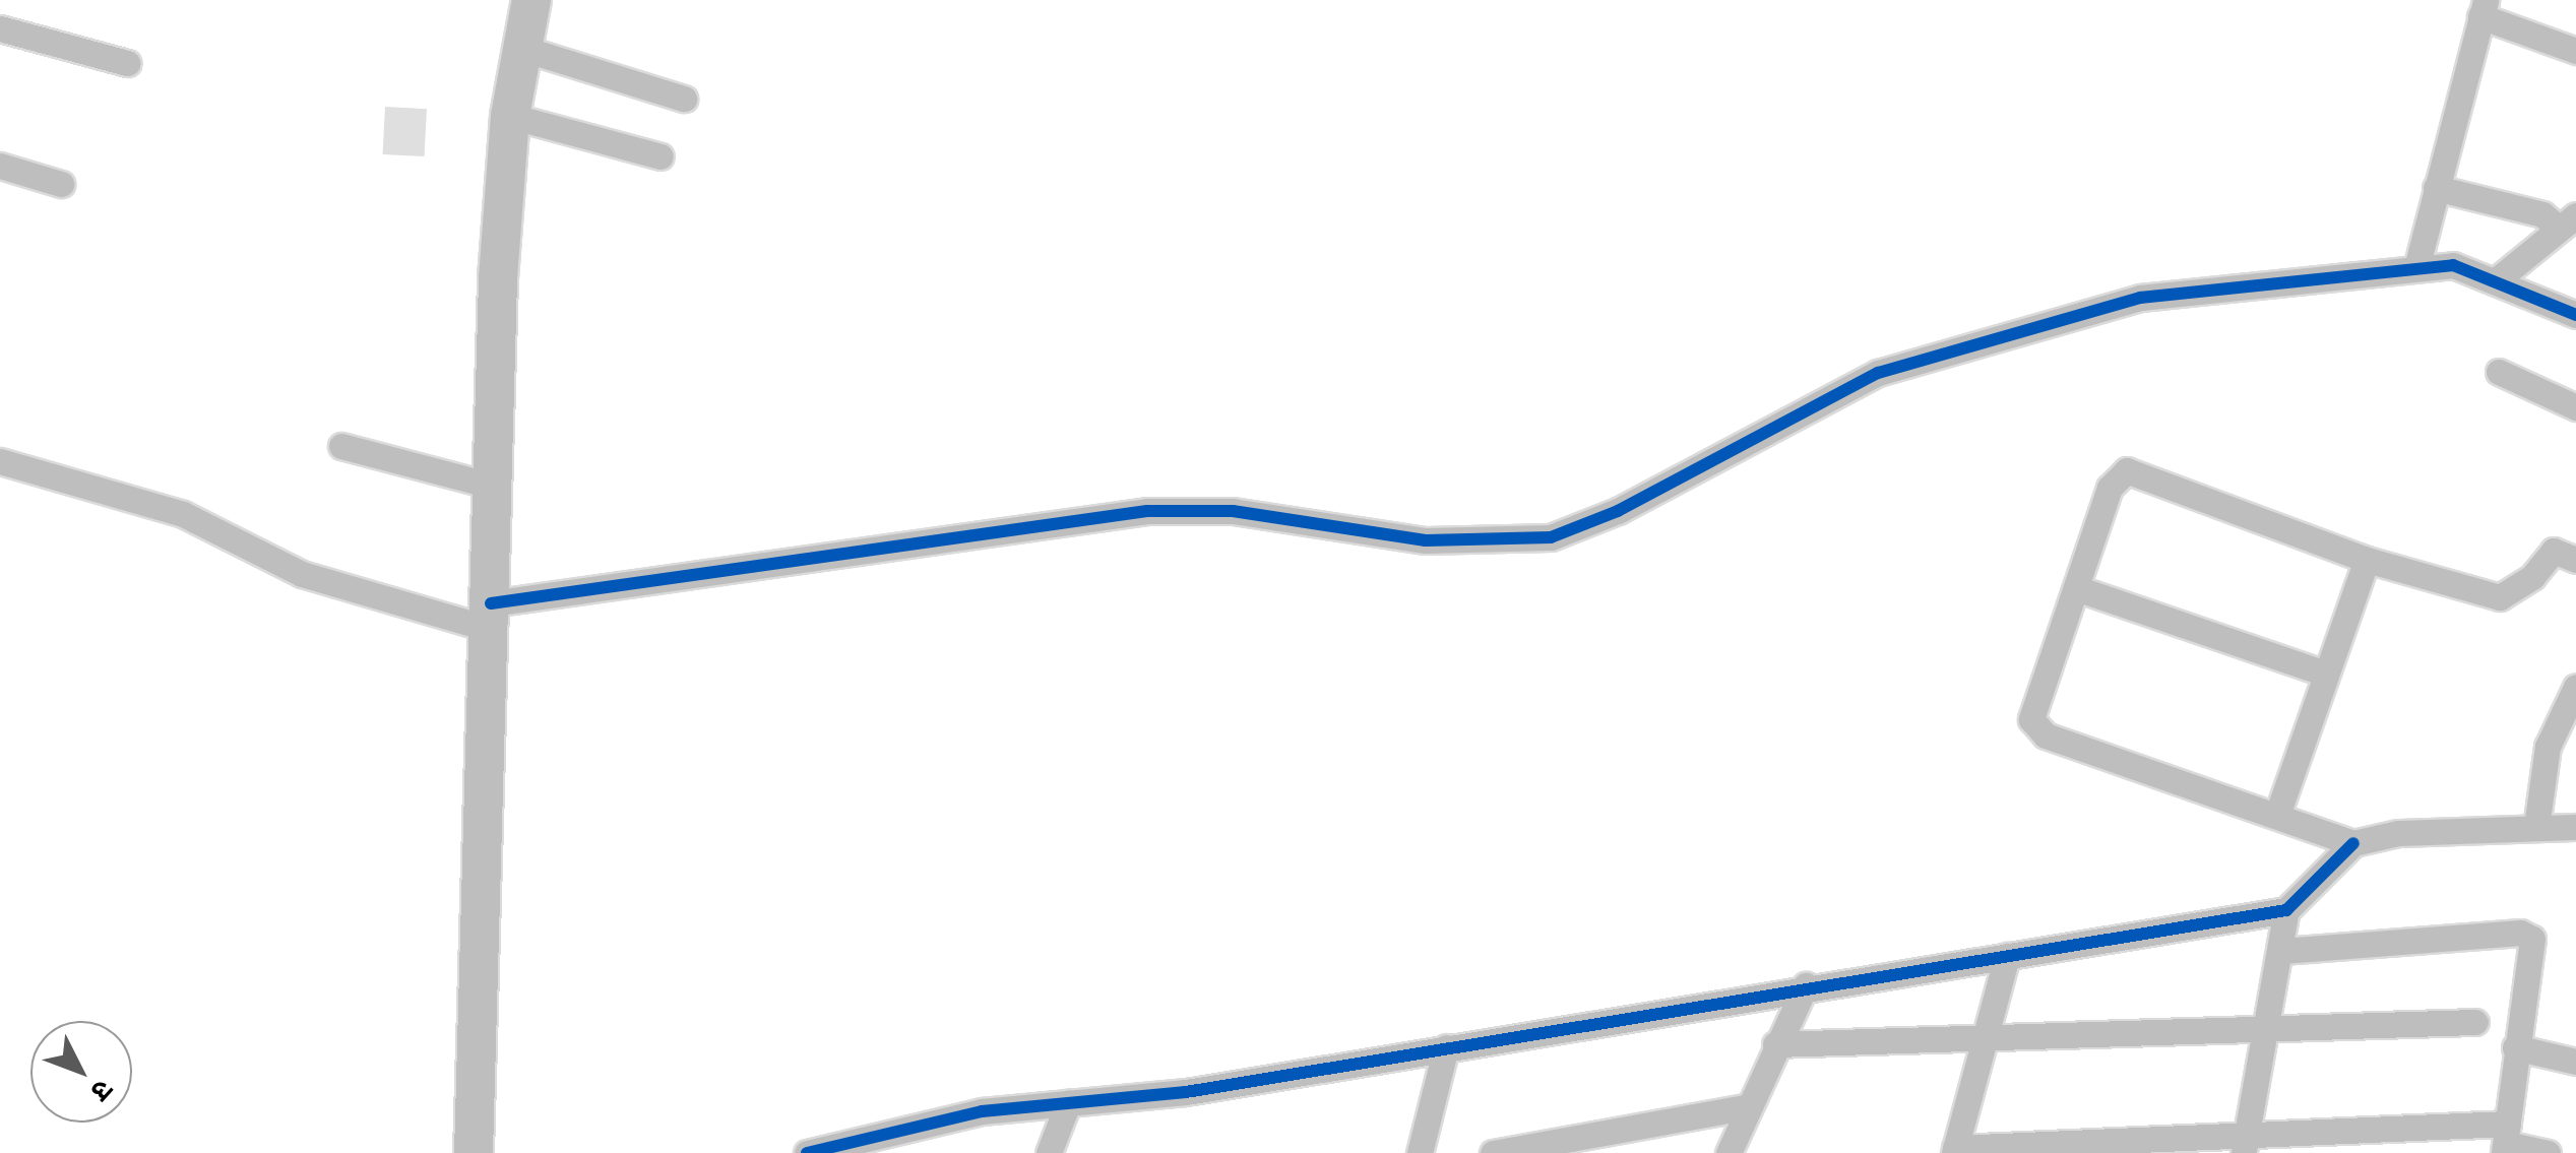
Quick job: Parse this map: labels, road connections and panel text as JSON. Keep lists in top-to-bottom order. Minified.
{"north":"bottom right"}
